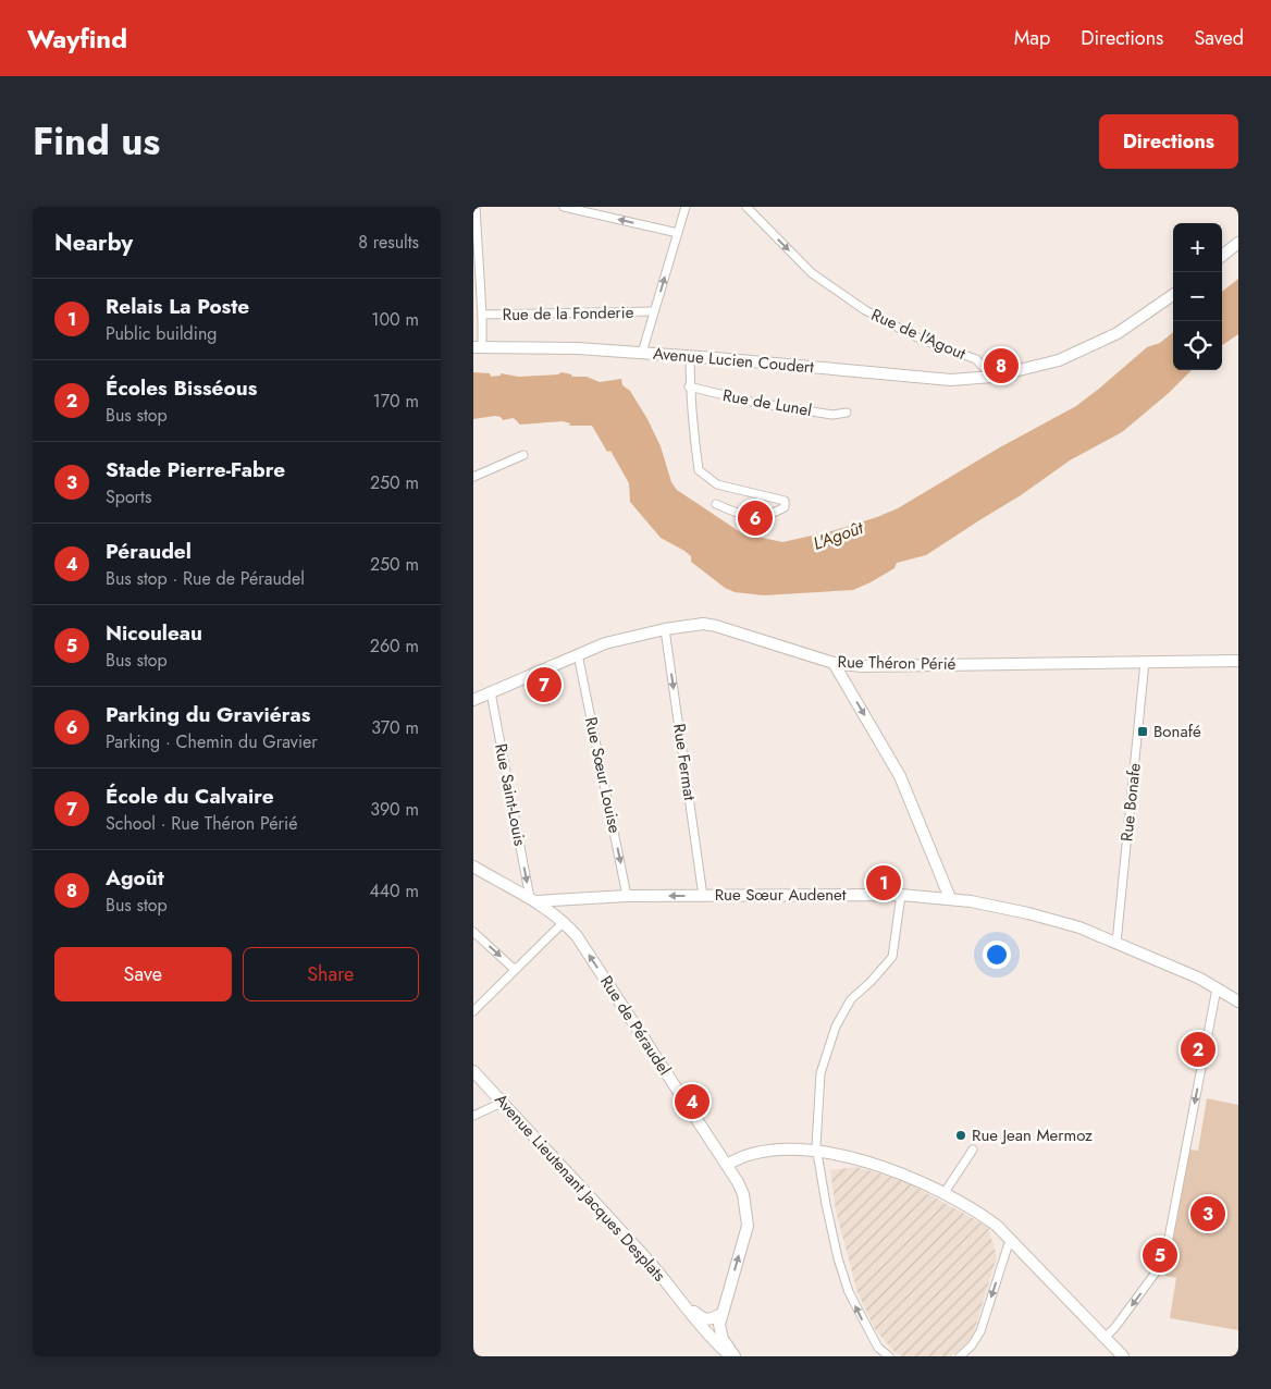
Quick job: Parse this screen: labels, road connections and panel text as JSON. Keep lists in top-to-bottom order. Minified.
{"streets":{"street":["Rue de la Fonderie","Rue de l'Agout","Avenue Lucien Coudert","Rue de Lunel","Rue Théron Périé","Rue Fermat","Rue Sœur Louise","Rue Saint-Louis","Rue Bonafe","Rue Sœur Audenet","Rue de Péraudel","Avenue Lieutenant Jacques Desplats"]},"crossings":[["Rue de l'Agout","Avenue Lucien Coudert"],["Rue Théron Périé","Rue Fermat"],["Rue Théron Périé","Rue Sœur Louise"],["Rue Théron Périé","Rue Saint-Louis"],["Rue Théron Périé","Rue Bonafe"],["Rue Fermat","Rue Sœur Audenet"],["Rue Sœur Louise","Rue Sœur Audenet"],["Rue Saint-Louis","Rue Sœur Audenet"],["Rue Saint-Louis","Rue de Péraudel"],["Rue Bonafe","Rue Sœur Audenet"],["Rue Sœur Audenet","Rue de Péraudel"]],"one_way":["Rue de l'Agout","Rue Fermat","Rue Sœur Louise","Rue Saint-Louis","Rue de Péraudel"],"water":["L'Agoût"],"places":{"transit":["Bonafé"],"other":["Rue Jean Mermoz"]},"page":{"header":"Wayfind","nav":["Map","Directions","Saved"],"title":"Find us","buttons":["Directions",["Save","Share"]],"heading":["Nearby","8 results"],"map_buttons":["+","−"],"list":[{"mark":"1","name":"Relais La Poste","note":"Public building","value":"100 m"},{"mark":"2","name":"Écoles Bisséous","note":"Bus stop","value":"170 m"},{"mark":"3","name":"Stade Pierre-Fabre","note":"Sports","value":"250 m"},{"mark":"4","name":"Péraudel","note":"Bus stop · Rue de Péraudel","value":"250 m"},{"mark":"5","name":"Nicouleau","note":"Bus stop","value":"260 m"},{"mark":"6","name":"Parking du Graviéras","note":"Parking · Chemin du Gravier","value":"370 m"},{"mark":"7","name":"École du Calvaire","note":"School · Rue Théron Périé","value":"390 m"},{"mark":"8","name":"Agoût","note":"Bus stop","value":"440 m"}],"pins":["8","6","7","1","2","4","3","5"]}}
